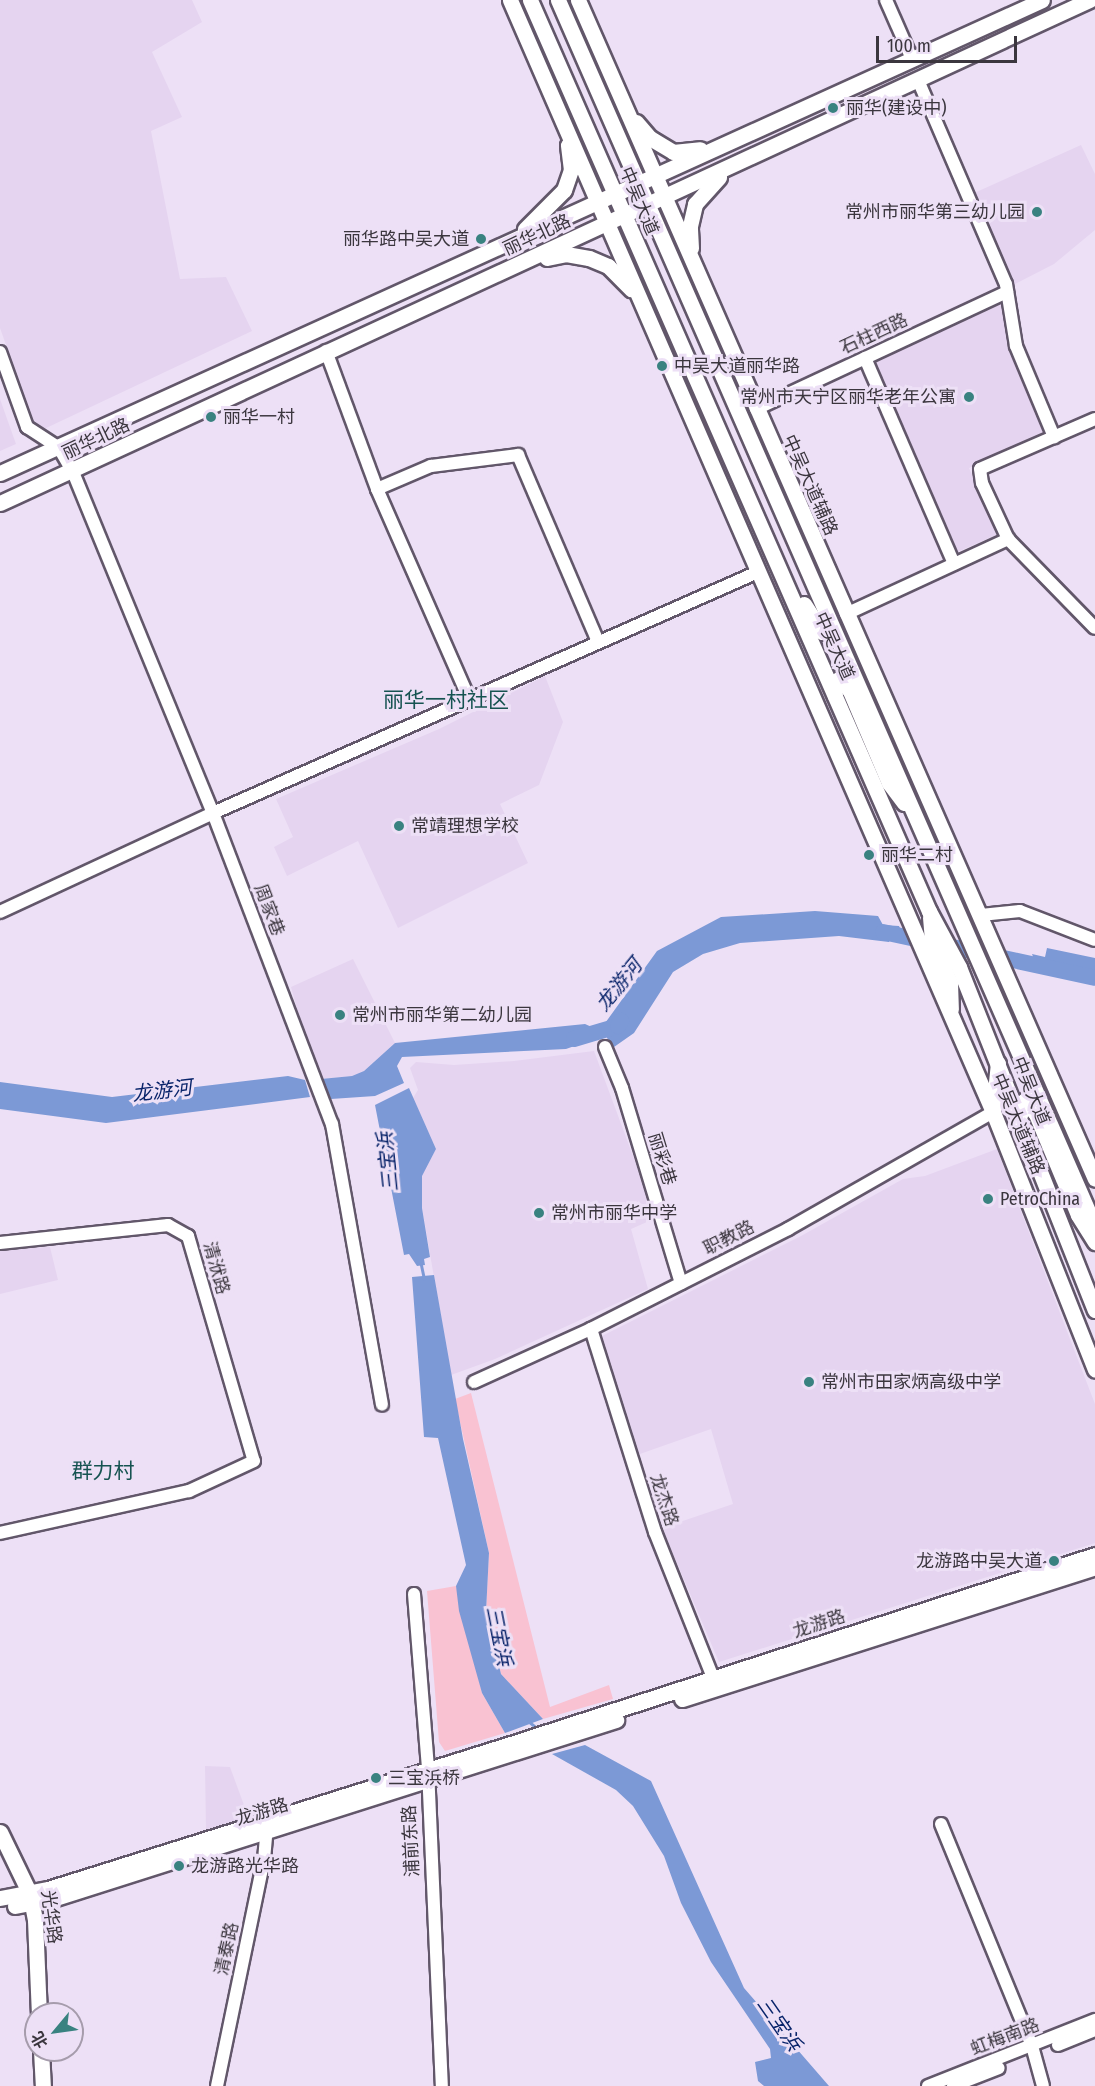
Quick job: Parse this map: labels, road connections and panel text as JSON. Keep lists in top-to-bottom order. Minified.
{"streets":{"main road":["中吴大道","丽华北路","中吴大道辅路","龙游路","光华路"],"street":["石柱西路","周家巷","丽彩巷","职教路","清洑路","龙杰路","浦前东路","清泰路","虹梅南路"]},"crossings":[["中吴大道","丽华北路"],["丽华北路","中吴大道辅路"],["丽华北路","周家巷"],["石柱西路","中吴大道辅路"],["中吴大道辅路","职教路"],["丽彩巷","职教路"],["职教路","龙杰路"],["龙杰路","龙游路"],["龙游路","浦前东路"],["龙游路","光华路"],["龙游路","清泰路"]],"districts":["丽华一村社区","群力村"],"water":["龙游河","三宝浜"],"places":["丽华(建设中)","常州市丽华第三幼儿园","丽华路中吴大道","中吴大道丽华路","常州市天宁区丽华老年公寓","丽华一村","常靖理想学校","丽华二村","常州市丽华第二幼儿园","PetroChina","常州市丽华中学","常州市田家炳高级中学","龙游路中吴大道","三宝浜桥","龙游路光华路"],"scale_bar":"100 m","north":"bottom left"}
